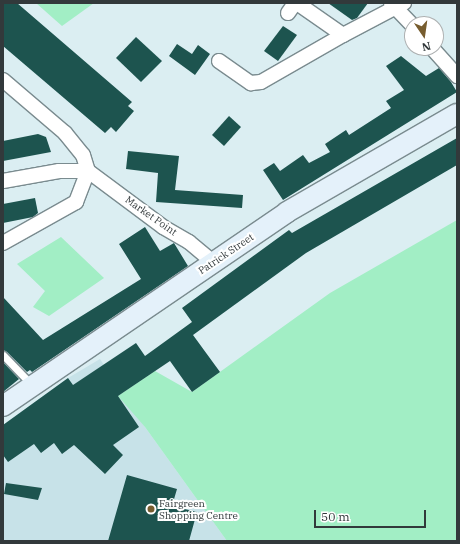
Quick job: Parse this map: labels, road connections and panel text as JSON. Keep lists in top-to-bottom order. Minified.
{"streets":{"main road":["Patrick Street"],"street":["Market Point"]},"crossings":[["Market Point","Patrick Street"]],"places":["Fairgreen Shopping Centre"],"scale_bar":"50 m","north":"bottom"}
